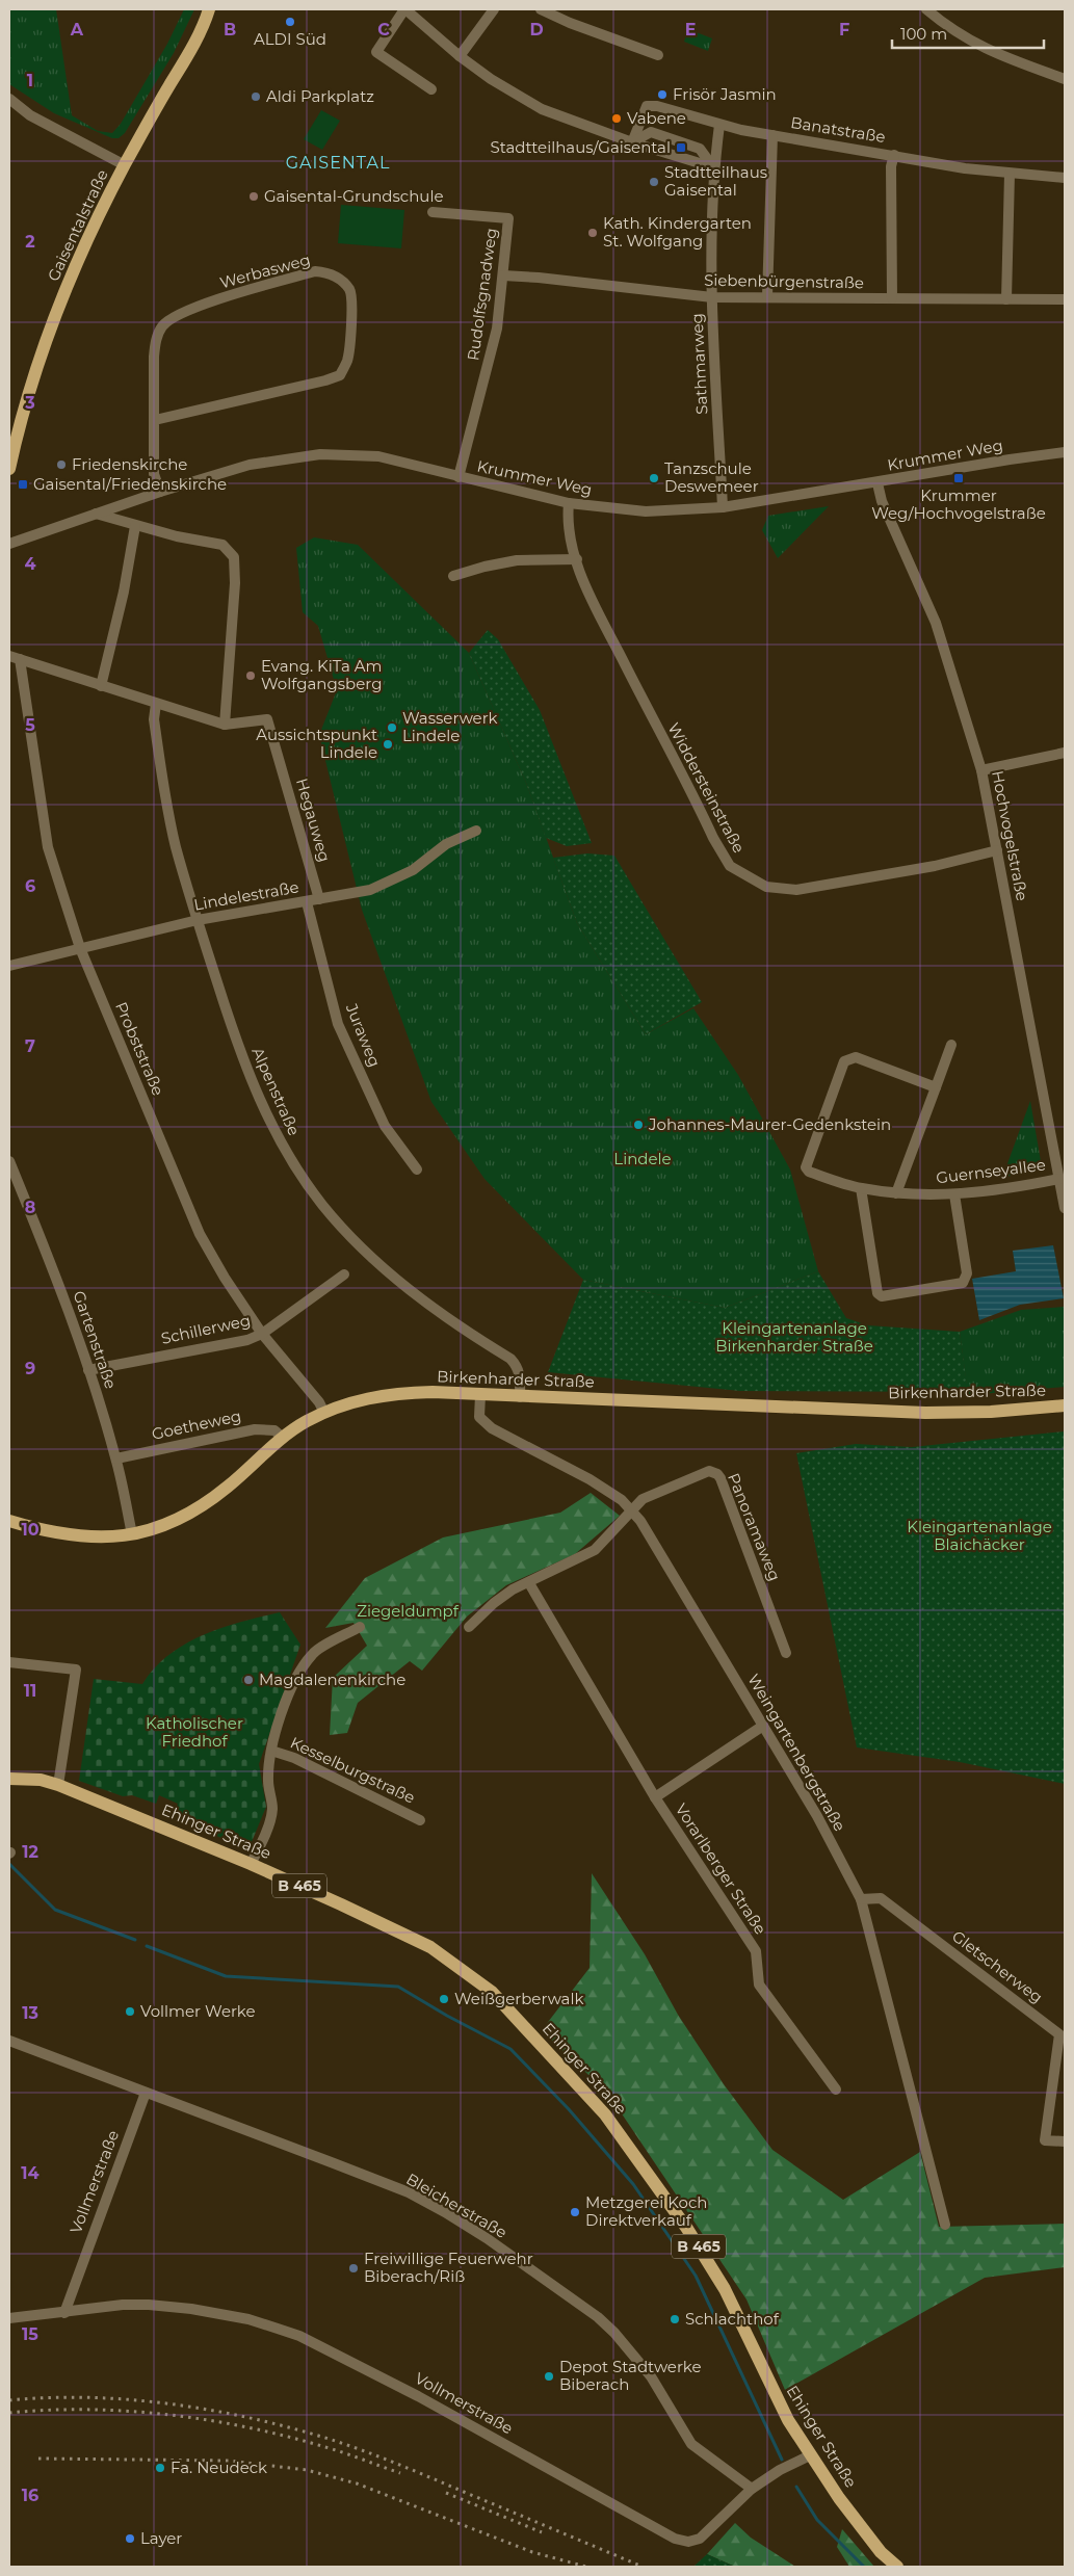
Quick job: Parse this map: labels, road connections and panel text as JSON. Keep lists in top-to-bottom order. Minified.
{"streets":{"main road":["Gaisentalstraße","Birkenharder Straße","Ehinger Straße","B 465"],"street":["Banatstraße","Werbasweg","Siebenbürgenstraße","Rudolfsgnadweg","Sathmarweg","Krummer Weg","Widdersteinstraße","Hegauweg","Hochvogelstraße","Lindelestraße","Juraweg","Probststraße","Alpenstraße","Guernseyallee","Schillerweg","Gartenstraße","Goetheweg","Panoramaweg","Weingartenbergstraße","Kesselburgstraße","Vorarlberger Straße","Gletscherweg","Vollmerstraße","Bleicherstraße"]},"crossings":[["Banatstraße","Sathmarweg"],["Werbasweg","Krummer Weg"],["Siebenbürgenstraße","Rudolfsgnadweg"],["Siebenbürgenstraße","Sathmarweg"],["Rudolfsgnadweg","Krummer Weg"],["Sathmarweg","Krummer Weg"],["Krummer Weg","Widdersteinstraße"],["Krummer Weg","Hochvogelstraße"],["Widdersteinstraße","Hochvogelstraße"],["Hegauweg","Lindelestraße"],["Hochvogelstraße","Guernseyallee"],["Lindelestraße","Juraweg"],["Lindelestraße","Probststraße"],["Lindelestraße","Alpenstraße"],["Probststraße","Schillerweg"],["Probststraße","Birkenharder Straße"],["Alpenstraße","Birkenharder Straße"],["Schillerweg","Gartenstraße"],["Gartenstraße","Birkenharder Straße"],["Gartenstraße","Goetheweg"],["Birkenharder Straße","Goetheweg"],["Birkenharder Straße","Weingartenbergstraße"],["Panoramaweg","Weingartenbergstraße"],["Weingartenbergstraße","Vorarlberger Straße"],["Weingartenbergstraße","Gletscherweg"],["Ehinger Straße","Vollmerstraße"],["Vollmerstraße","Bleicherstraße"]],"districts":["GAISENTAL"],"parks":["Lindele","Kleingartenanlage Birkenharder Straße","Kleingartenanlage Blaichäcker","Ziegeldumpf","Katholischer Friedhof"],"places":{"other":["ALDI Süd","Frisör Jasmin","Aldi Parkplatz","Vabene","Stadtteilhaus Gaisental","Gaisental-Grundschule","Kath. Kindergarten St. Wolfgang","Friedenskirche","Tanzschule Deswemeer","Evang. KiTa Am Wolfgangsberg","Wasserwerk Lindele","Aussichtspunkt Lindele","Johannes-Maurer-Gedenkstein","Magdalenenkirche","Weißgerberwalk","Vollmer Werke","Metzgerei Koch Direktverkauf","Freiwillige Feuerwehr Biberach/Riß","Schlachthof","Depot Stadtwerke Biberach","Fa. Neudeck","Layer"],"transit":["Stadtteilhaus/Gaisental","Krummer Weg/Hochvogelstraße","Gaisental/Friedenskirche"]},"scale_bar":"100 m","grid":{"columns":["A","B","C","D","E","F"],"rows":["1","2","3","4","5","6","7","8","9","10","11","12","13","14","15","16"]}}
